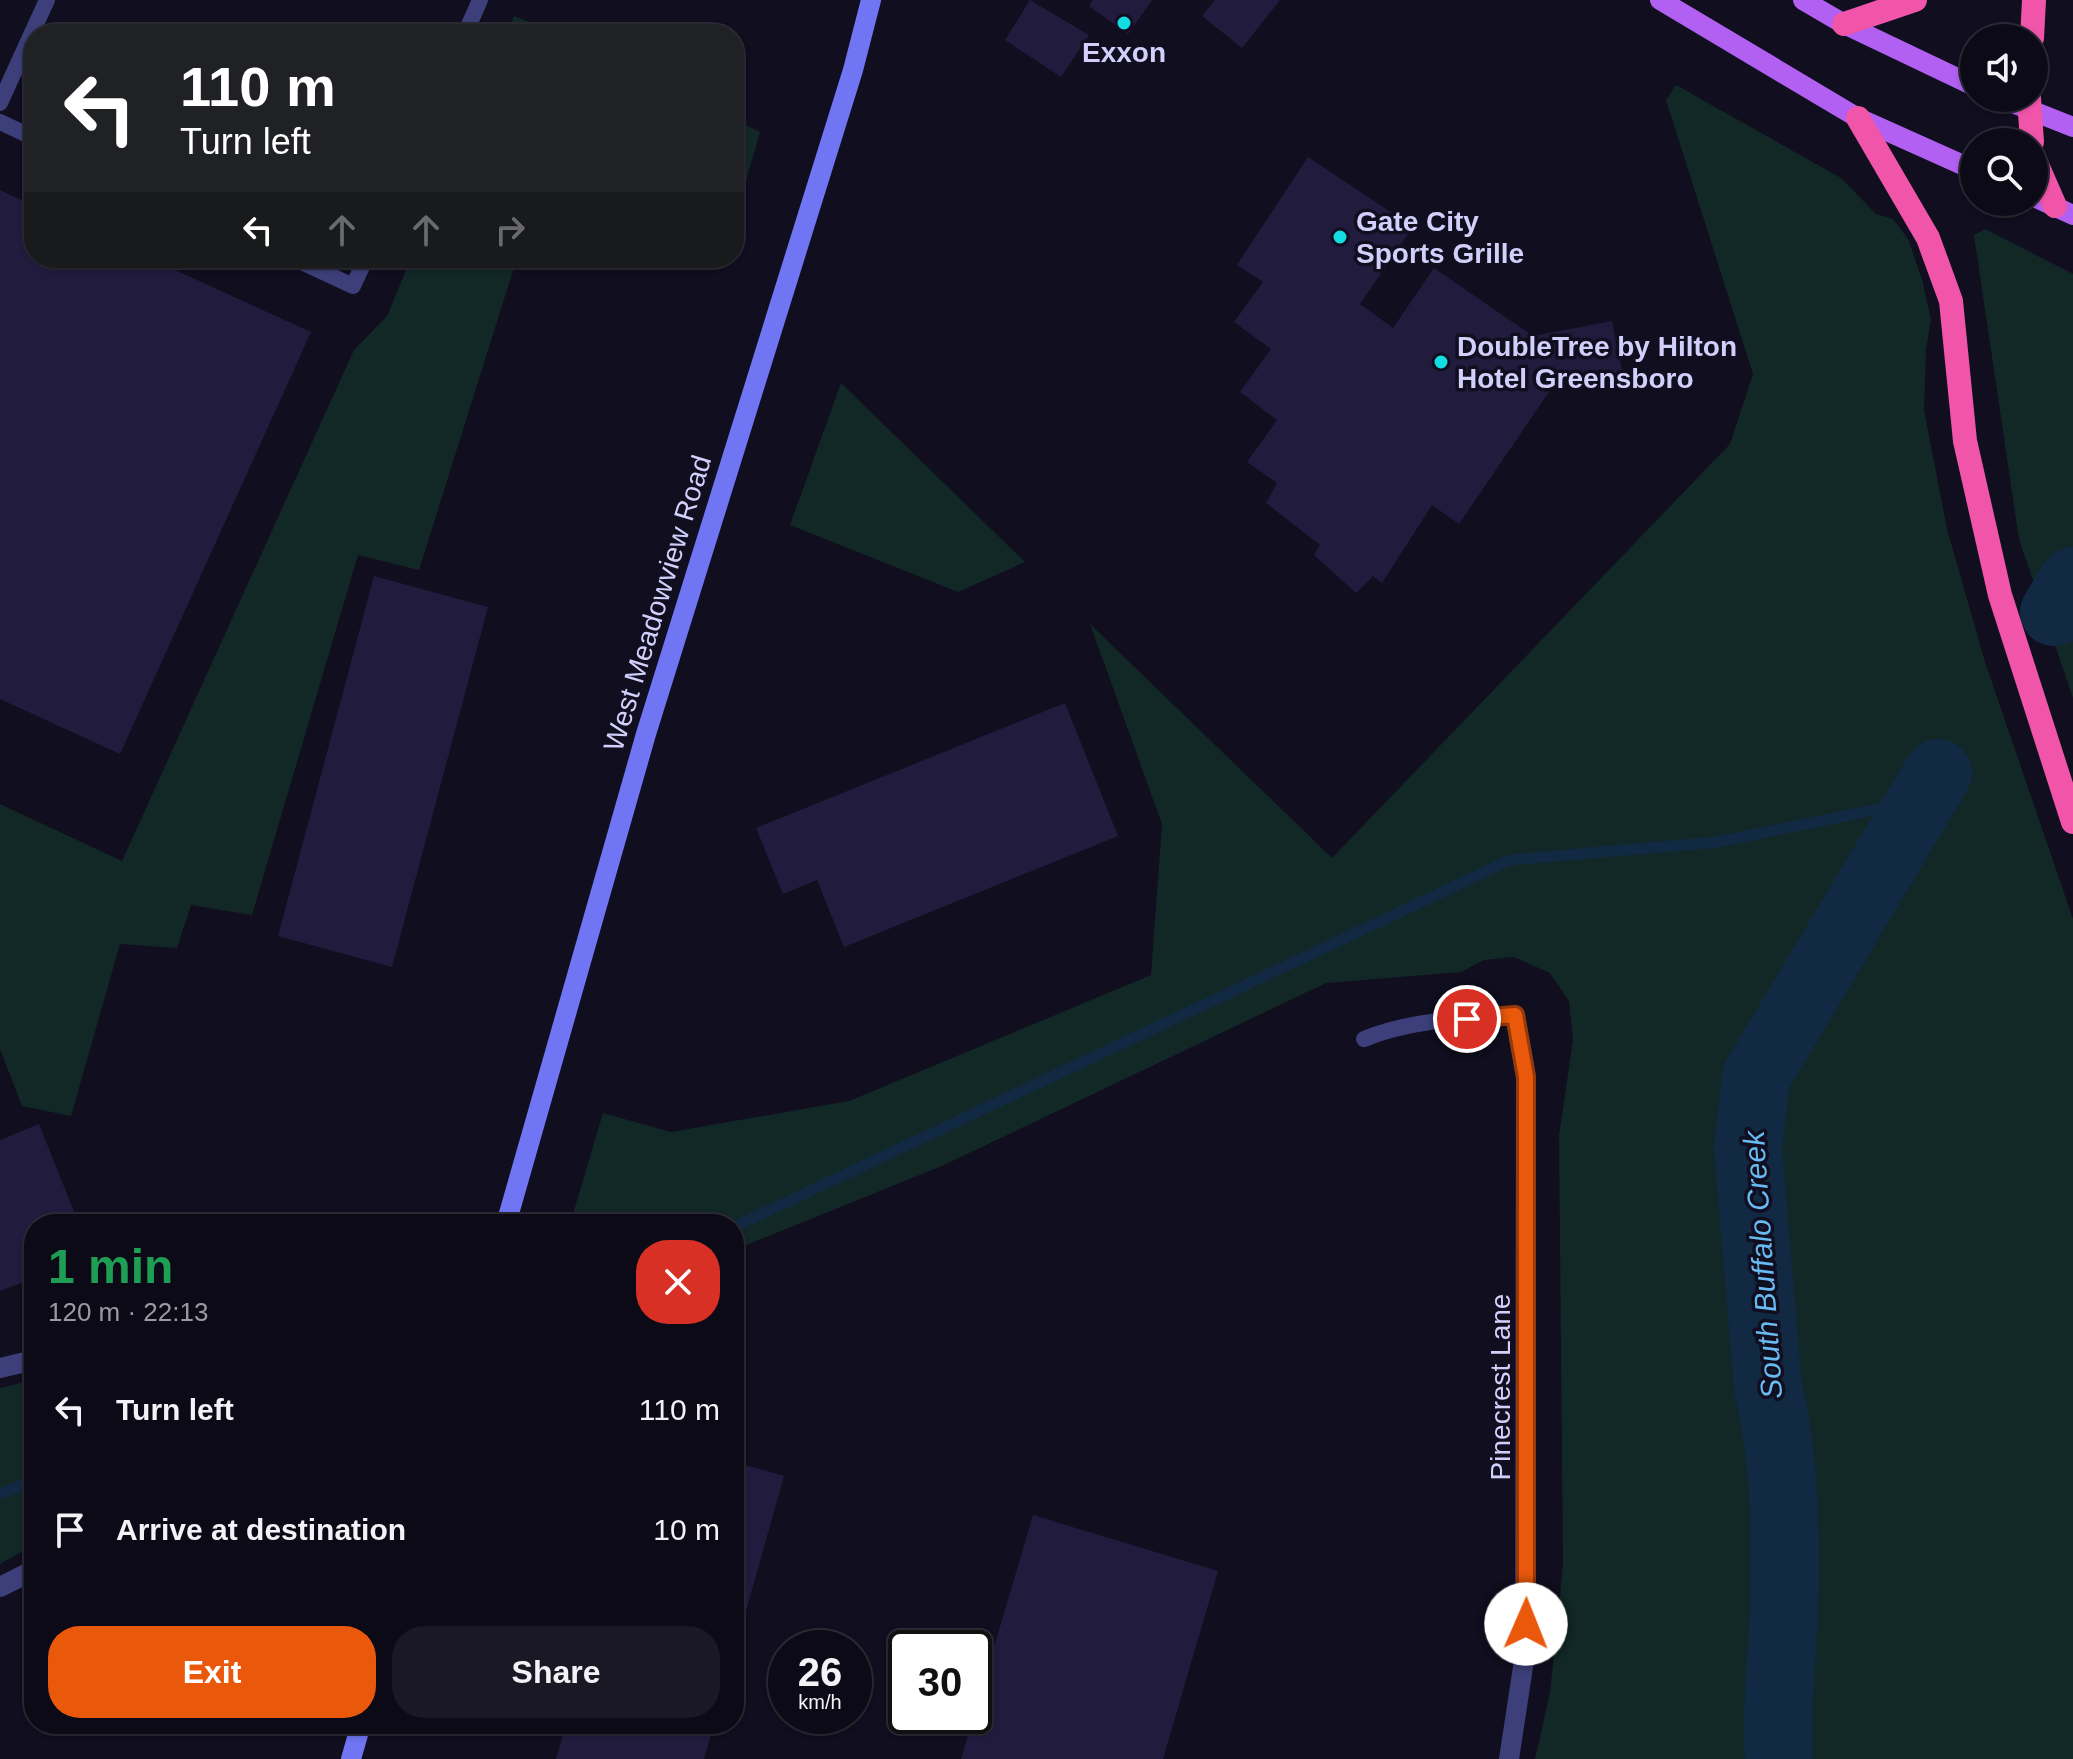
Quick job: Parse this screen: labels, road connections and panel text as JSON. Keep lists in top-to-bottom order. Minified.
{"streets":{"street":["West Meadowview Road","Pinecrest Lane"]},"water":["South Buffalo Creek"],"places":["Exxon","Gate City Sports Grille","DoubleTree by Hilton Hotel Greensboro"],"page":{"turn":["110 m","Turn left"],"heading":["1 min","120 m · 22:13"],"list":[{"name":"Turn left","value":"110 m"},{"name":"Arrive at destination","value":"10 m"}],"buttons":["Exit","Share"],"speed":"26 km/h","limit":"30"}}
